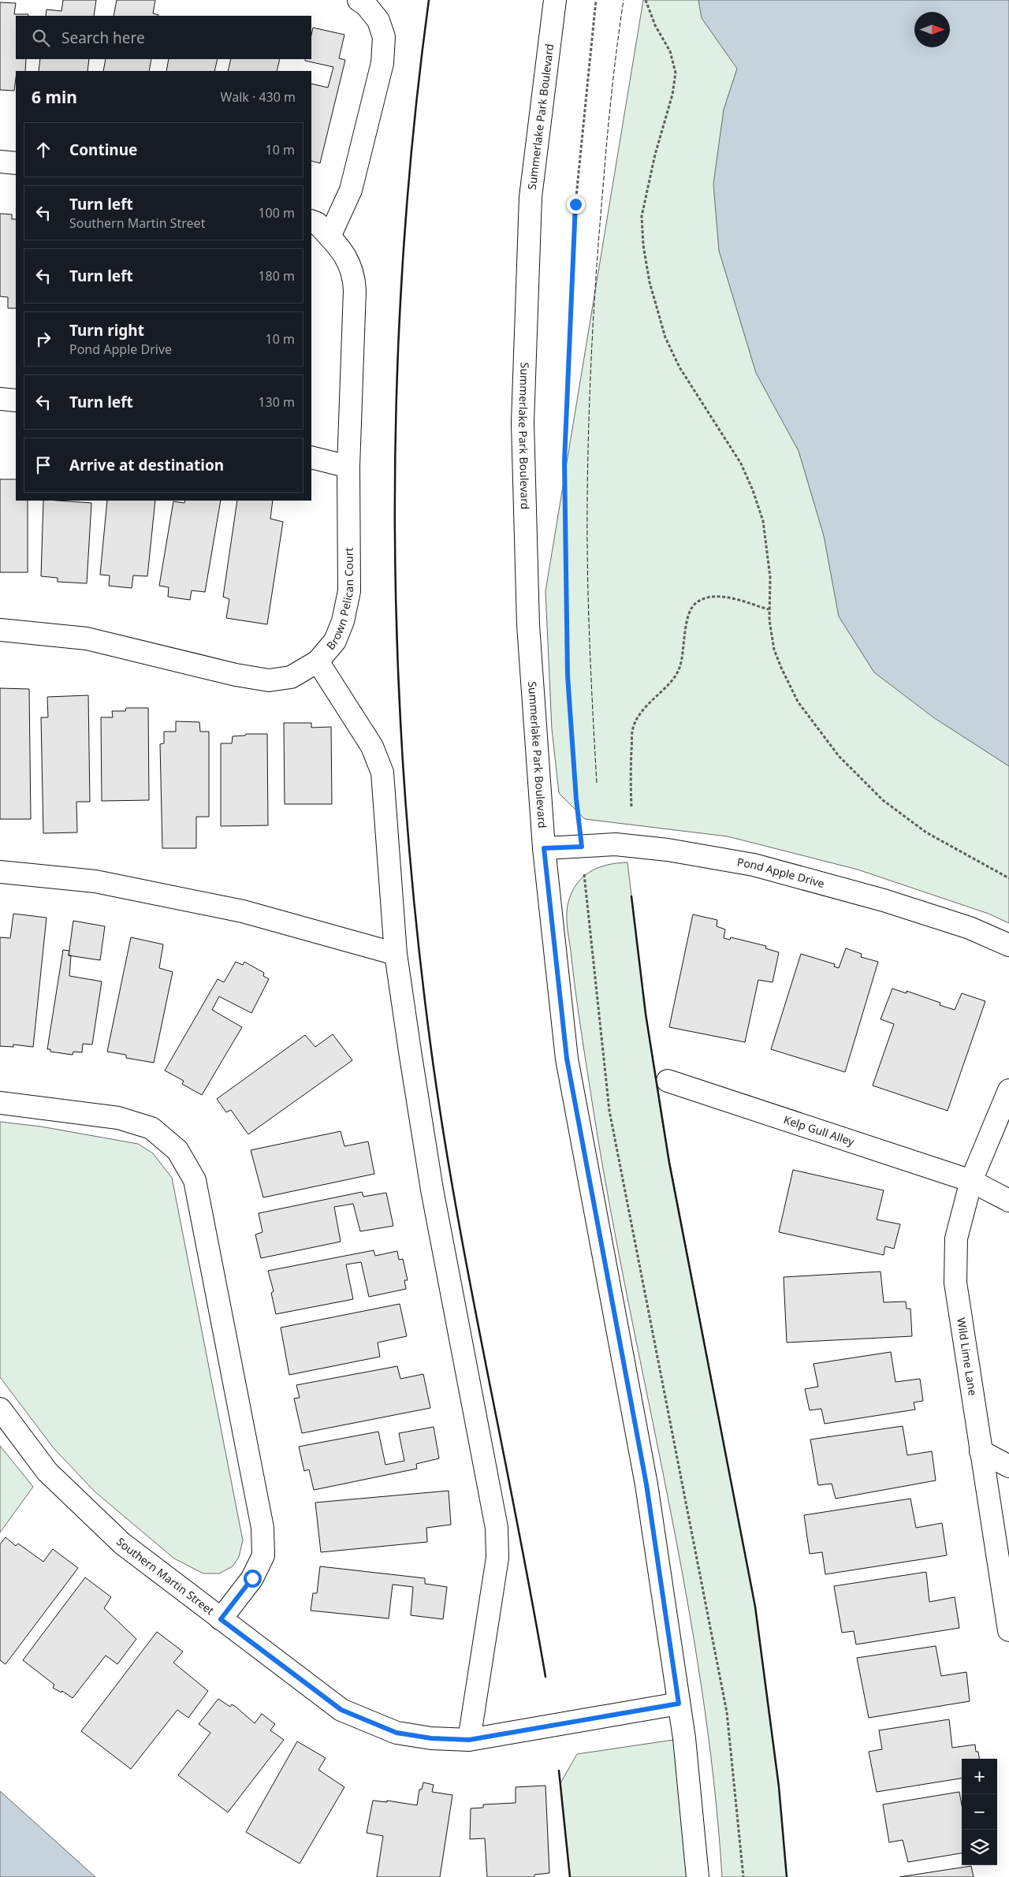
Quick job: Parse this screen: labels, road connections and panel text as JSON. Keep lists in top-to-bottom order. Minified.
{"streets":{"street":["Summerlake Park Boulevard","Brown Pelican Court","Pond Apple Drive","Kelp Gull Alley","Wild Lime Lane","Southern Martin Street"]},"crossings":[["Summerlake Park Boulevard","Pond Apple Drive"],["Summerlake Park Boulevard","Southern Martin Street"],["Kelp Gull Alley","Wild Lime Lane"]],"north":"right","page":{"search":"Search here","heading":["6 min","Walk · 430 m"],"list":[["Continue","10 m"],["Turn left","Southern Martin Street","100 m"],["Turn left","180 m"],["Turn right","Pond Apple Drive","10 m"],["Turn left","130 m"],"Arrive at destination"],"map_buttons":["+","−"]}}
